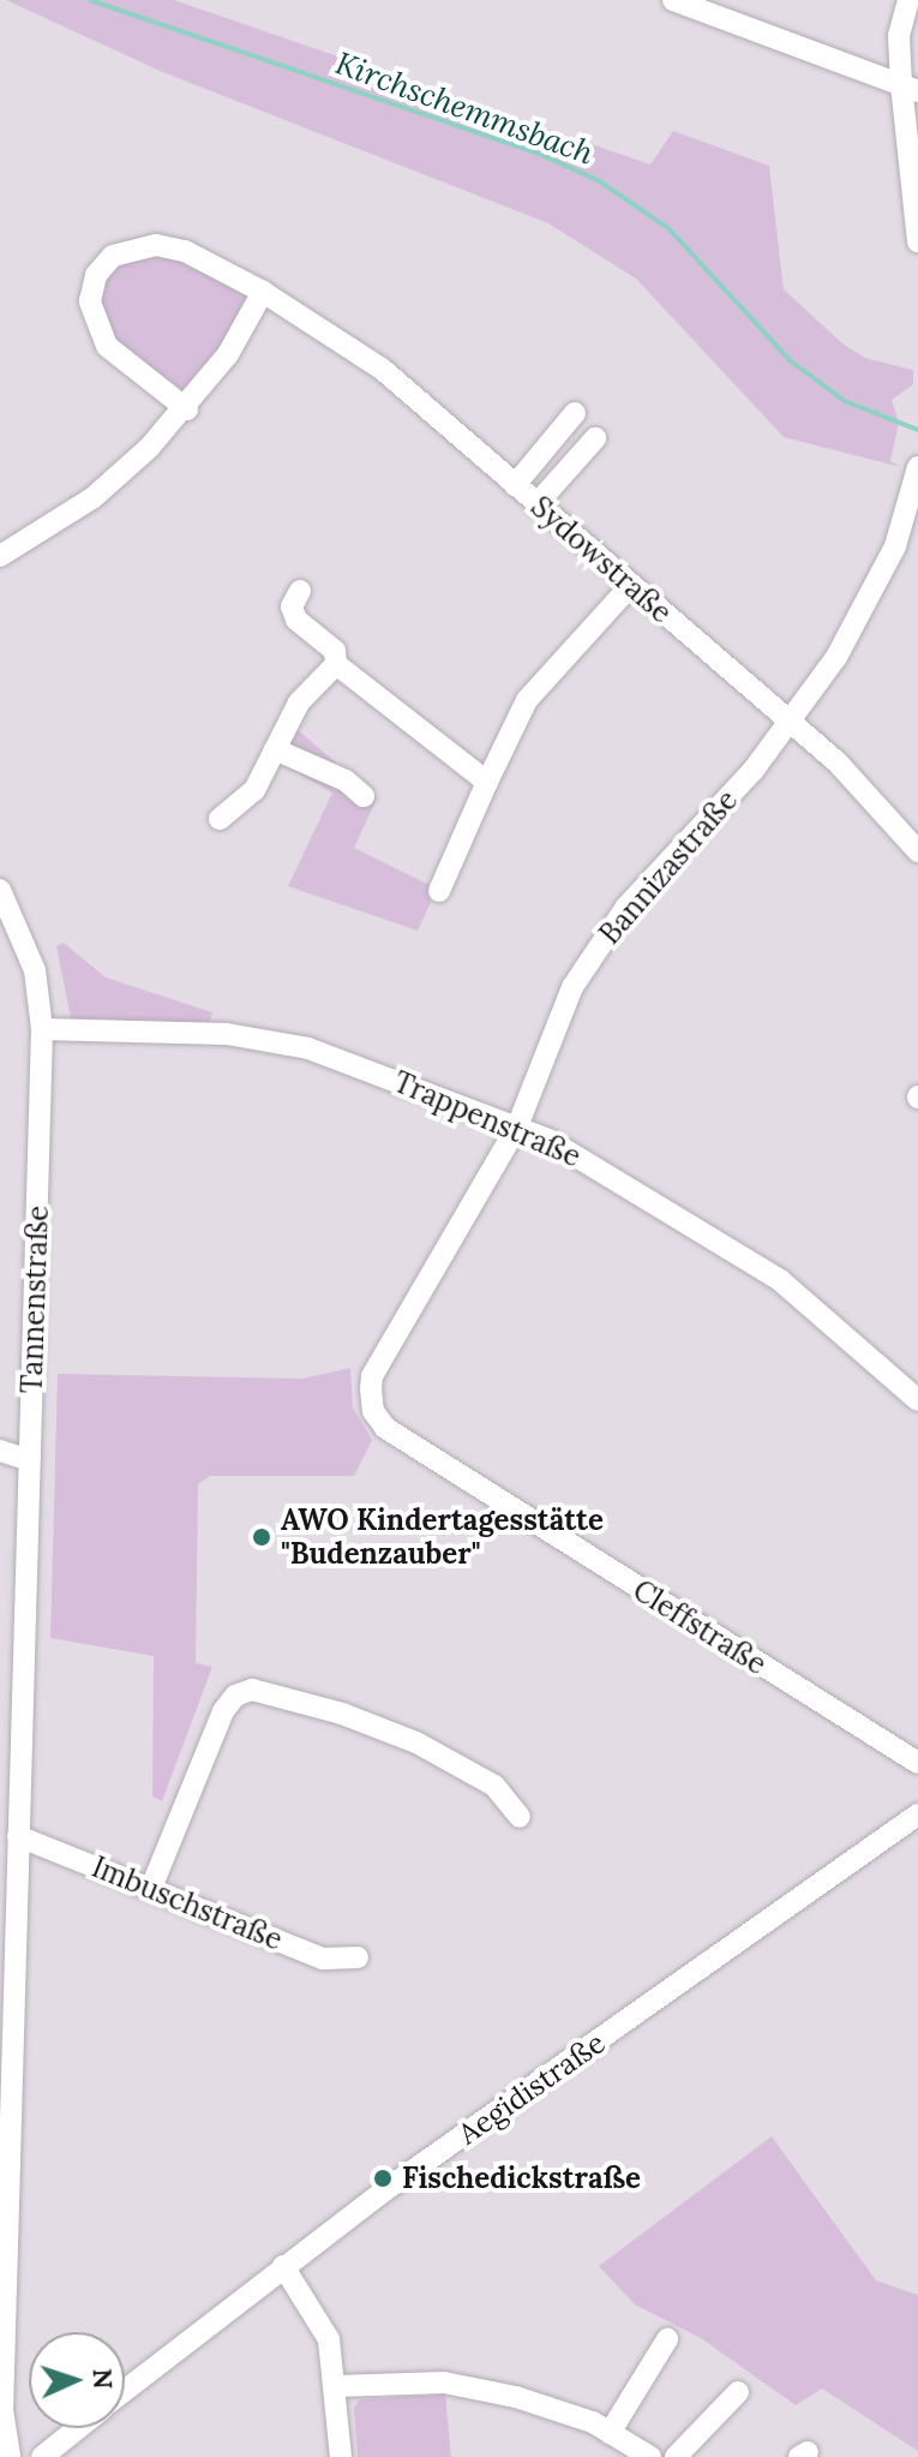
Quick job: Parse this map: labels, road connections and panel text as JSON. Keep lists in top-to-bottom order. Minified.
{"streets":{"street":["Sydowstraße","Bannizastraße","Trappenstraße","Tannenstraße","Cleffstraße","Imbuschstraße","Aegidistraße"]},"crossings":[["Sydowstraße","Bannizastraße"],["Bannizastraße","Trappenstraße"],["Bannizastraße","Cleffstraße"],["Trappenstraße","Tannenstraße"],["Tannenstraße","Imbuschstraße"]],"water":["Kirchschemmsbach"],"places":["AWO Kindertagesstätte \"Budenzauber\"","Fischedickstraße"],"north":"right"}
